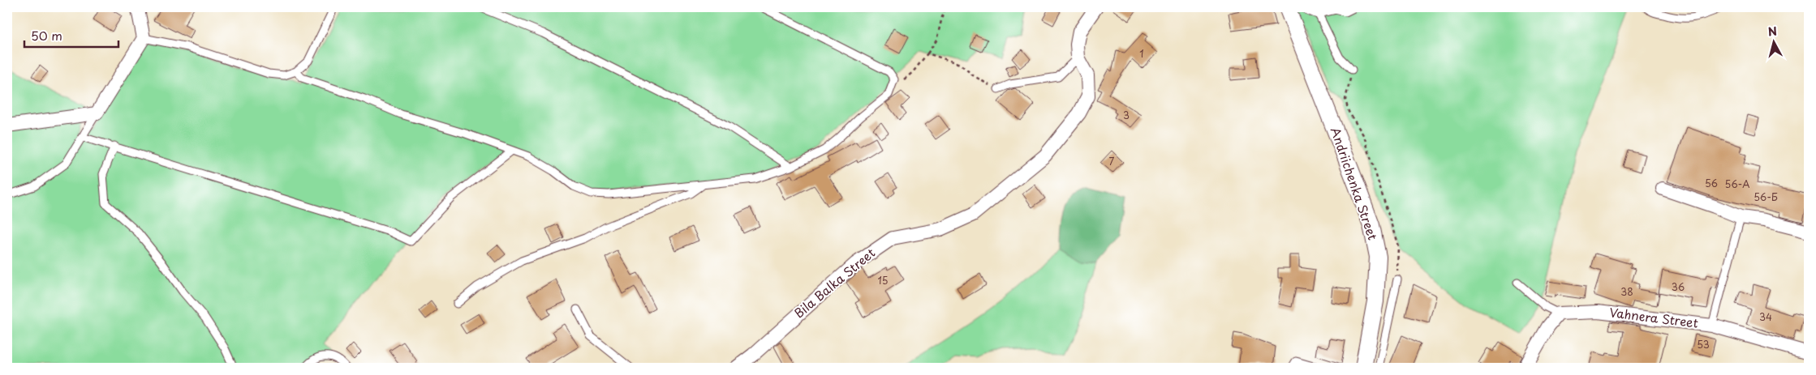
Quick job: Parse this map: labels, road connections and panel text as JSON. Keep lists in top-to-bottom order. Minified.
{"streets":{"street":["Andriichenka Street","Bila Balka Street","Vahnera Street"]},"house_numbers":["1","3","7","56","56-А","56-Б","15","36","38","34","53"],"scale_bar":"50 m","north":"top"}
